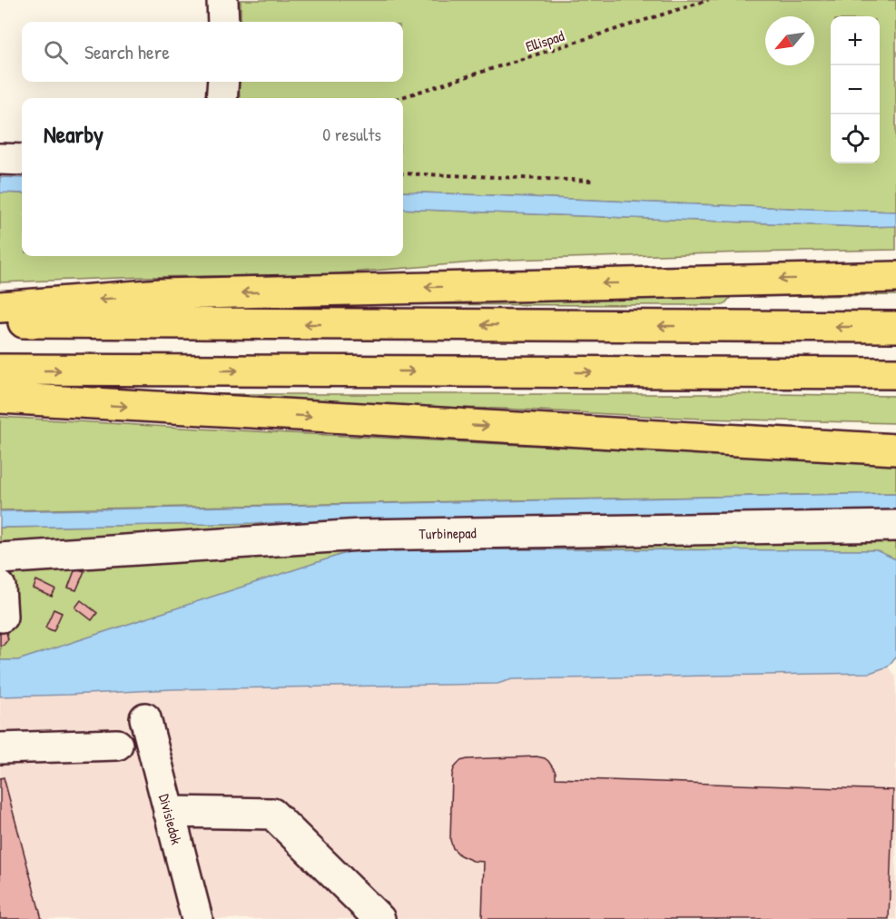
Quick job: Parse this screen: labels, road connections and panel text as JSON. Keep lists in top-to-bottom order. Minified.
{"streets":{"street":["Turbinepad","Divisiedok"],"path":["Ellispad"]},"north":"bottom left","page":{"map_buttons":["+","−"],"search":"Search here","heading":["Nearby","0 results"]}}
